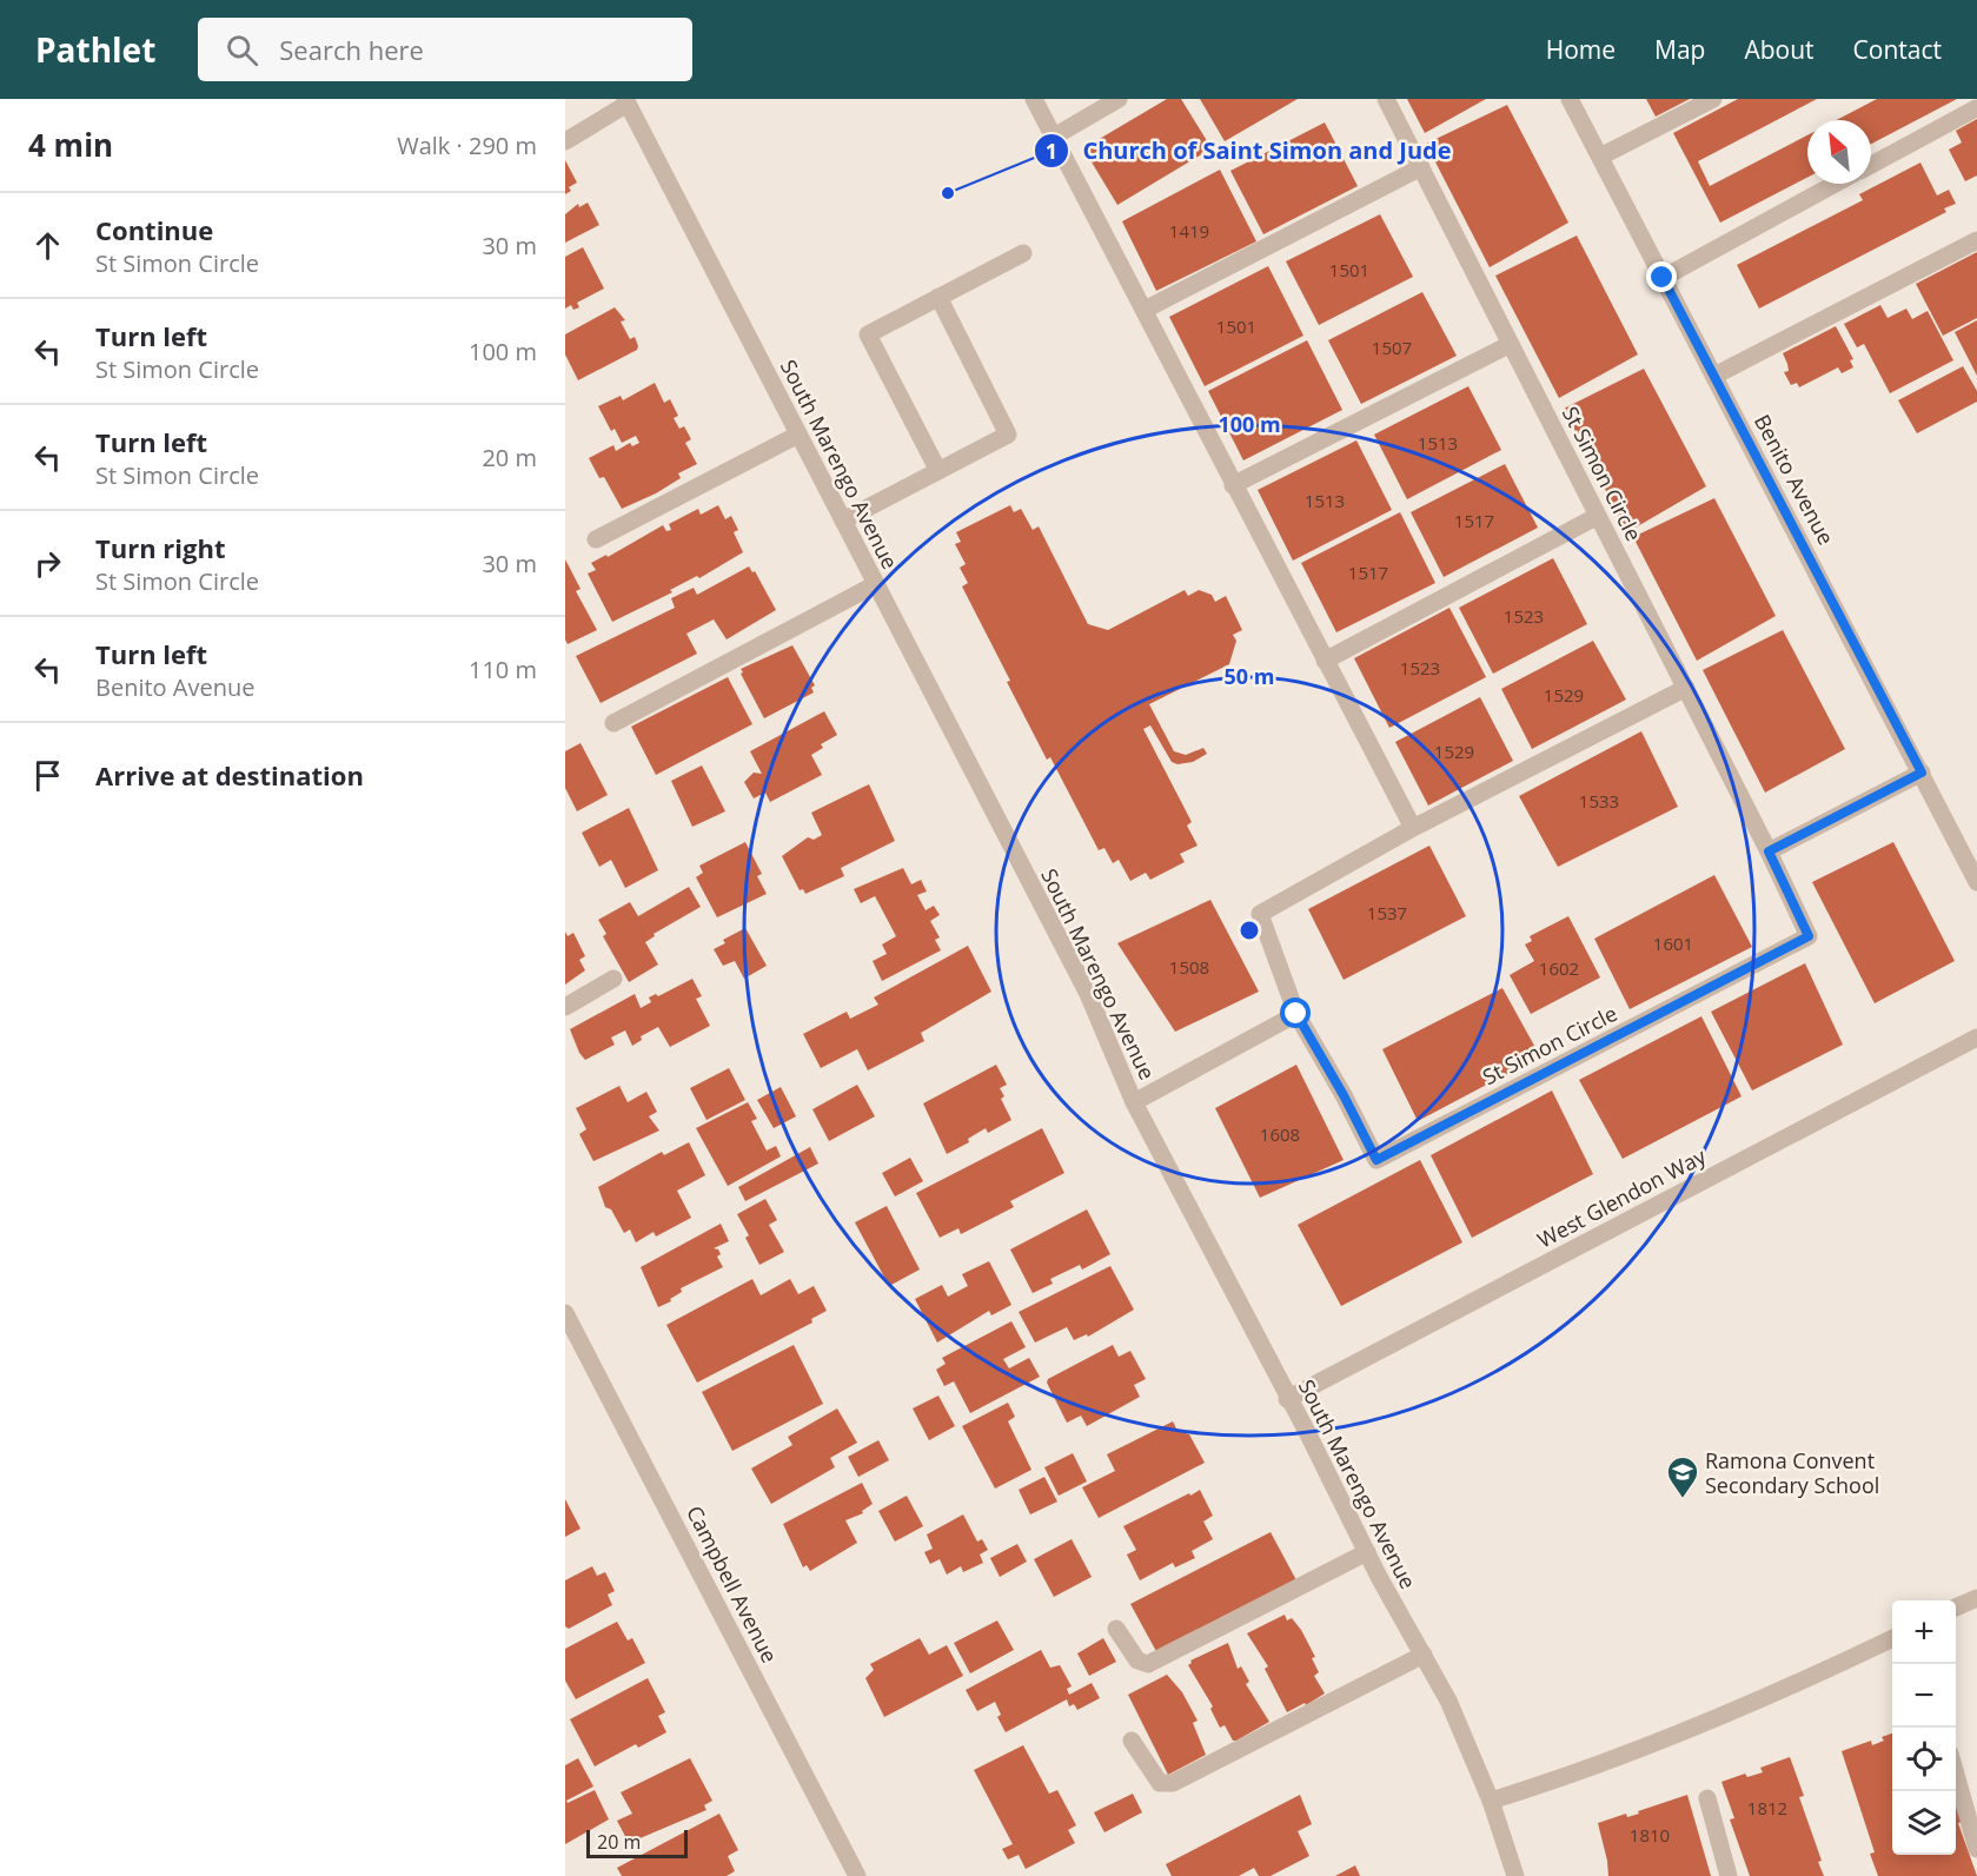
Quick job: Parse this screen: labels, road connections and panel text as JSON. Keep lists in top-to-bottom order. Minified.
{"streets":{"street":["South Marengo Avenue","St Simon Circle","Benito Avenue","West Glendon Way","Campbell Avenue"]},"crossings":[["South Marengo Avenue","West Glendon Way"]],"places":{"other":["Church of Saint Simon and Jude"],"school or university":["Ramona Convent Secondary School"]},"house_numbers":["1419","1501","1501","1507","1513","1513","1517","1517","1523","1523","1529","1529","1533","1537","1601","1508","1602","1608","1812","1810"],"scale_bar":"20 m","north":"top left","page":{"header":"Pathlet","search":"Search here","nav":["Home","Map","About","Contact"],"heading":["4 min","Walk · 290 m"],"list":[["Continue","St Simon Circle","30 m"],["Turn left","St Simon Circle","100 m"],["Turn left","St Simon Circle","20 m"],["Turn right","St Simon Circle","30 m"],["Turn left","Benito Avenue","110 m"],"Arrive at destination"],"map_buttons":["+","−"],"scale":"20 m"},"rings":["100 m","50 m"]}
